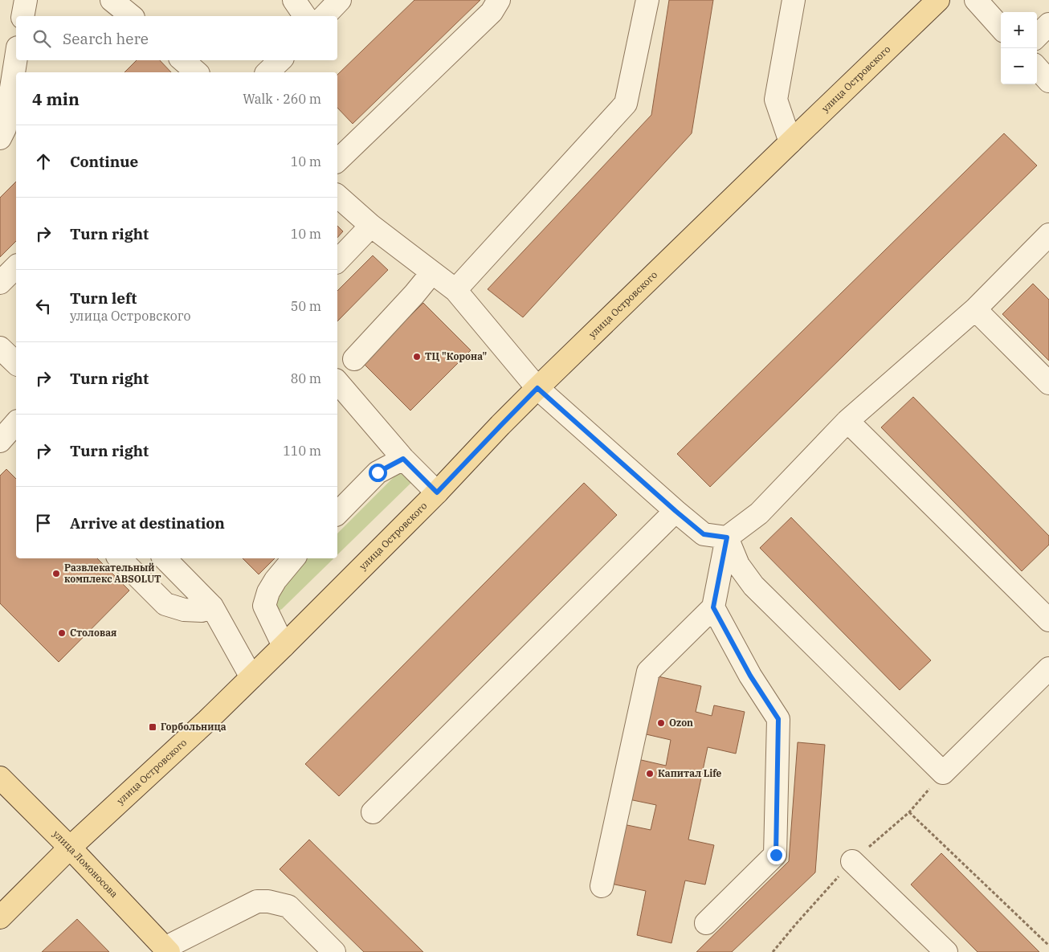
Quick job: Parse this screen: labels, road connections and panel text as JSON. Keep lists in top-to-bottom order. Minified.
{"streets":{"main road":["улица Островского","улица Ломоносова"]},"crossings":[["улица Островского","улица Ломоносова"]],"places":{"other":["ТЦ \"Корона\"","Развлекательный комплекс ABSOLUT","Столовая","Ozon","Капитал Life"],"transit":["Горбольница"]},"page":{"map_buttons":["+","−"],"search":"Search here","heading":["4 min","Walk · 260 m"],"list":[["Continue","10 m"],["Turn right","10 m"],["Turn left","улица Островского","50 m"],["Turn right","80 m"],["Turn right","110 m"],"Arrive at destination"]}}
